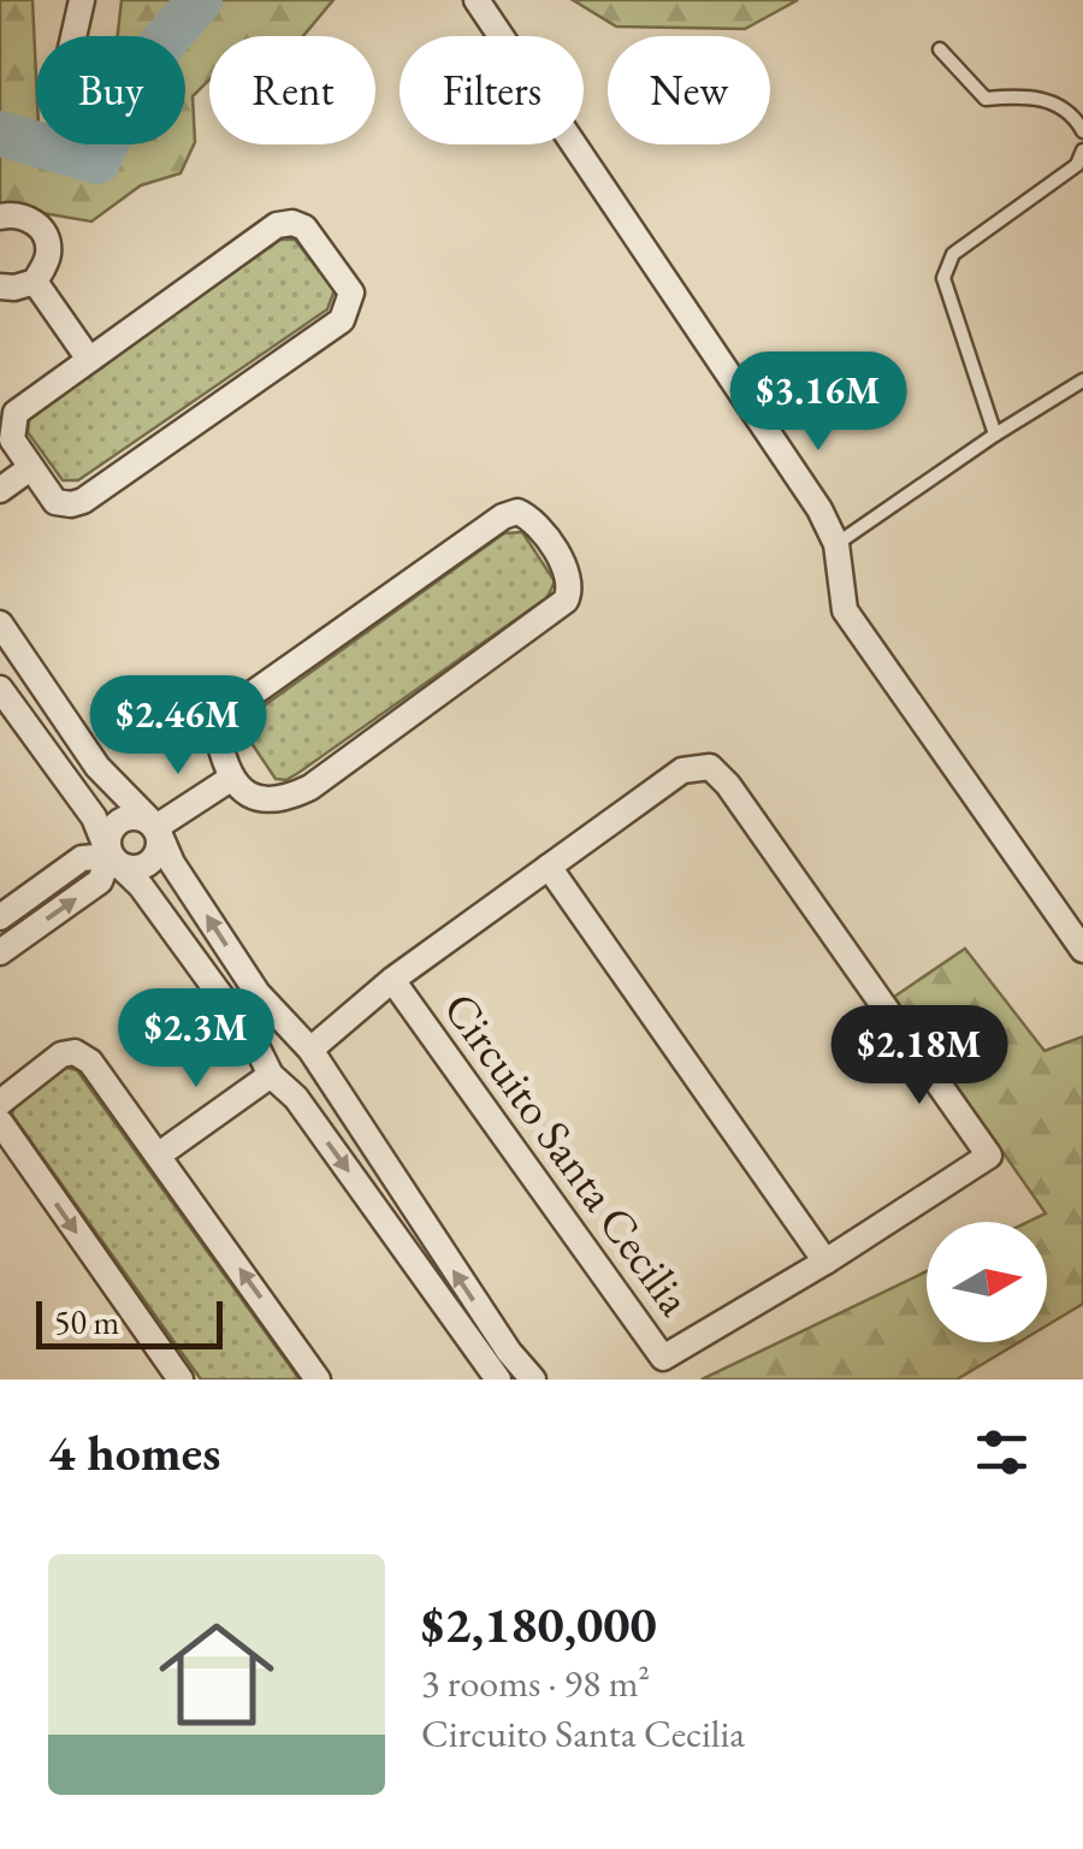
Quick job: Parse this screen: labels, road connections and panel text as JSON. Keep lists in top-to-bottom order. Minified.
{"streets":{"street":["Circuito Santa Cecilia"]},"scale_bar":"50 m","north":"right","page":{"chip":["Buy","Rent","Filters","New"],"price":["$3.16M","$2.46M","$2.3M","$2.18M"],"scale":"50 m","heading":"4 homes","list":[{"name":"$2,180,000","note":"3 rooms · 98 m² · Circuito Santa Cecilia"}]}}
